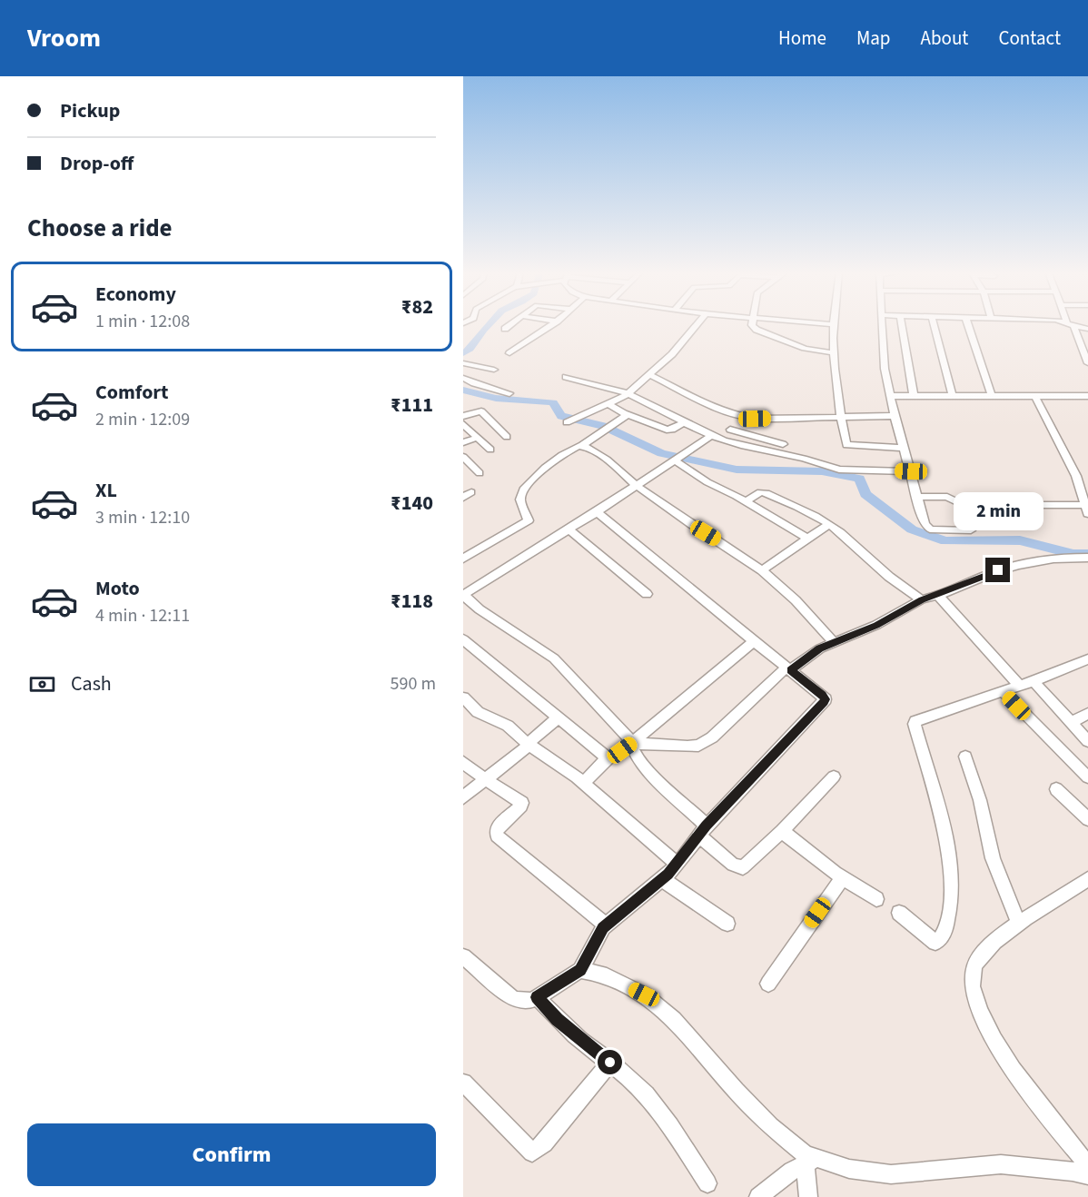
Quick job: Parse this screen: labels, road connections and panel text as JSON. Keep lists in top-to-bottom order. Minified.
{"page":{"header":"Vroom","nav":["Home","Map","About","Contact"],"banner":["Pickup","Drop-off"],"heading":"Choose a ride","list":[{"name":"Economy","note":"1 min · 12:08","value":"₹82"},{"name":"Comfort","note":"2 min · 12:09","value":"₹111"},{"name":"XL","note":"3 min · 12:10","value":"₹140"},{"name":"Moto","note":"4 min · 12:11","value":"₹118"}],"bubble":"2 min","pay":["Cash","590 m"],"buttons":"Confirm"}}
